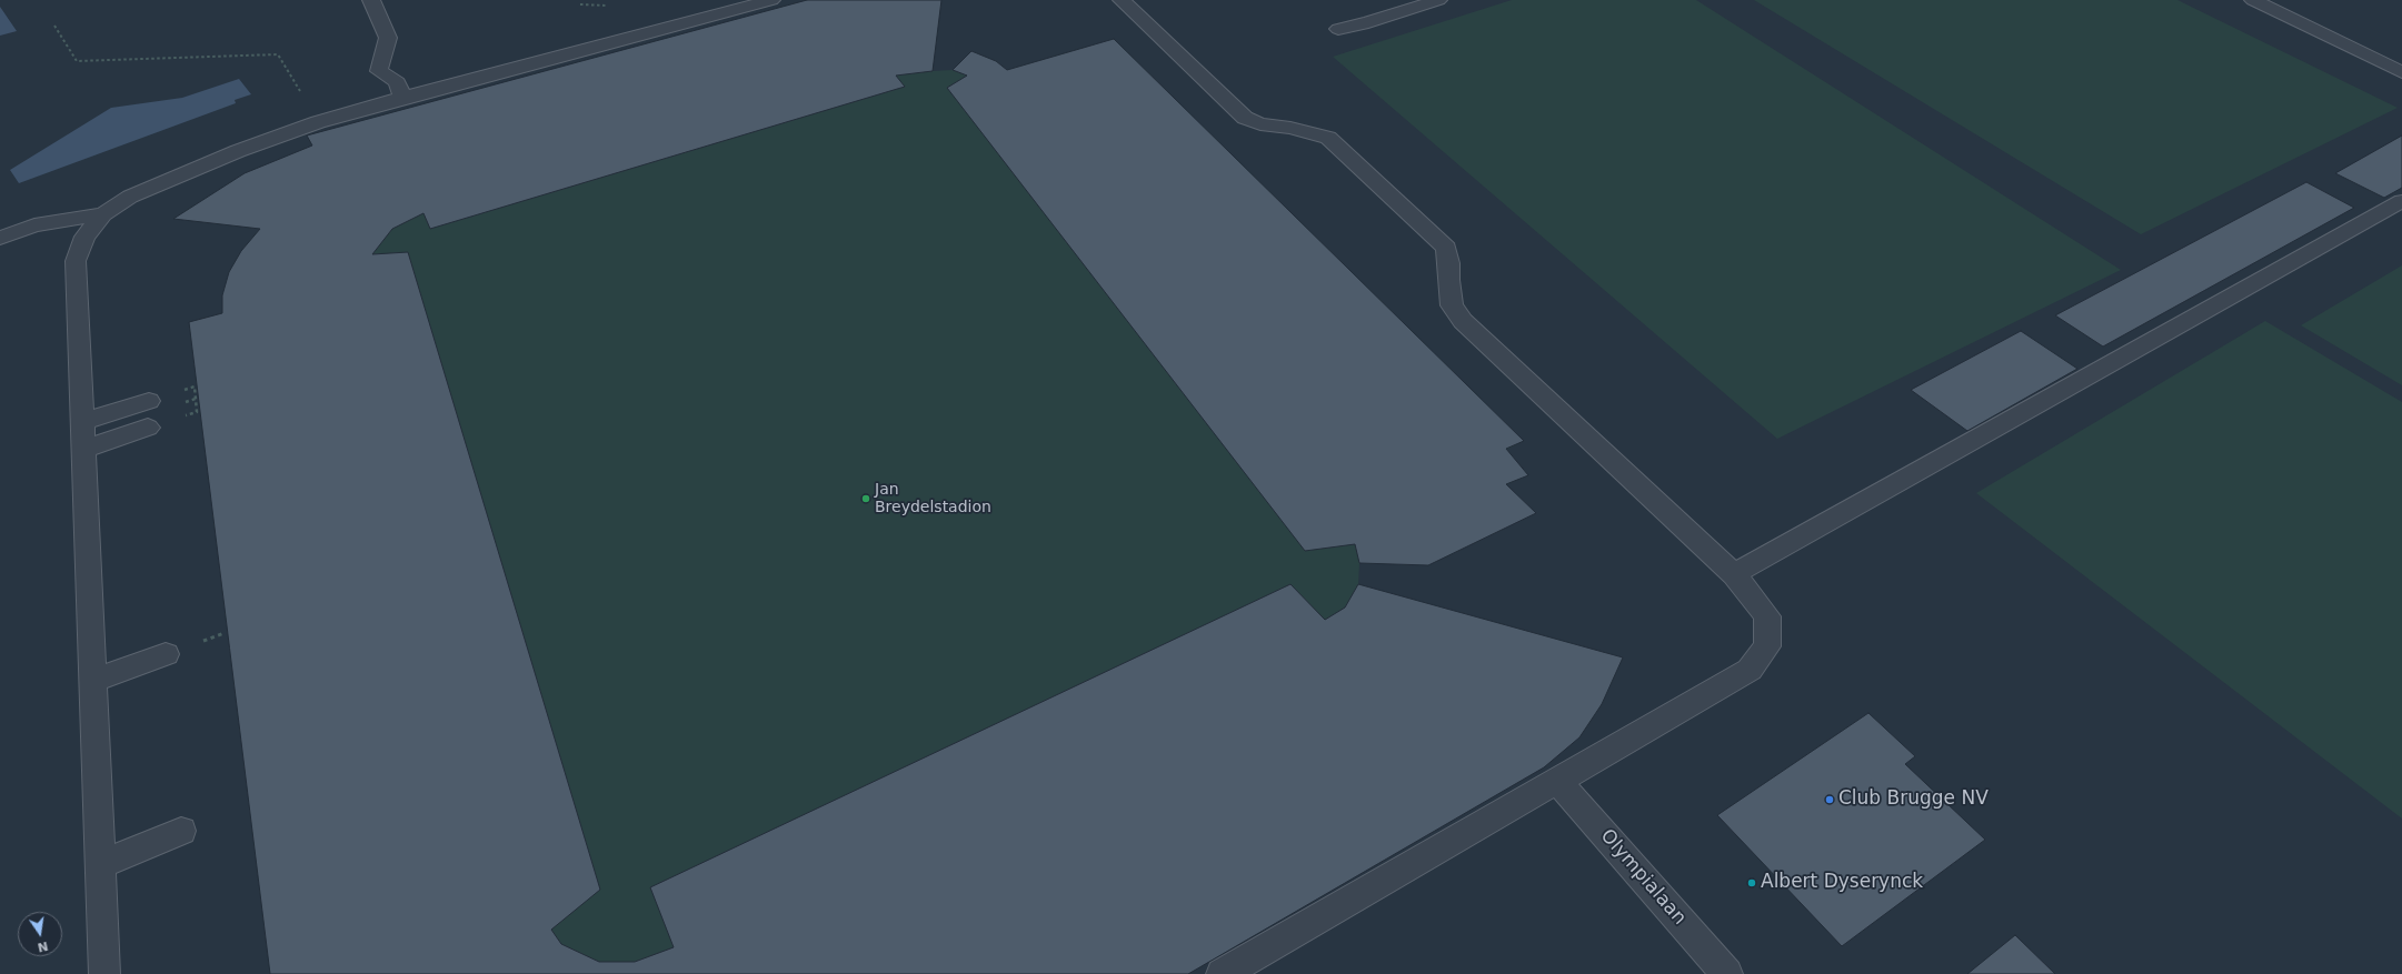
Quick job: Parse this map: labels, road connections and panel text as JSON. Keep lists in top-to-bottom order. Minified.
{"streets":{"street":["Olympialaan"]},"places":["Jan Breydelstadion","Club Brugge NV","Albert Dyserynck"],"north":"bottom"}
